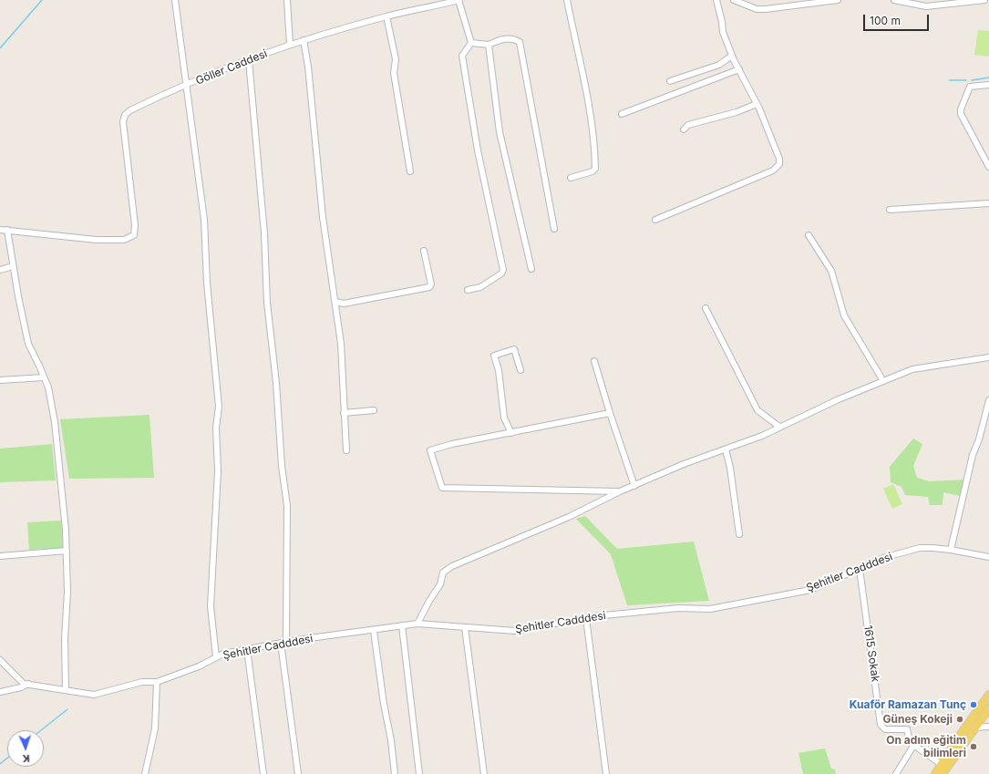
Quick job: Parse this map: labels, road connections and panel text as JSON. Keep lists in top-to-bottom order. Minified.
{"streets":{"street":["Göller Caddesi","Şehitler Cadddesi","1615 Sokak"]},"crossings":[["Şehitler Cadddesi","1615 Sokak"]],"places":["Kuaför Ramazan Tunç","Güneş Kokeji","On adım eğitim bilimleri"],"scale_bar":"100 m","north":"bottom"}
